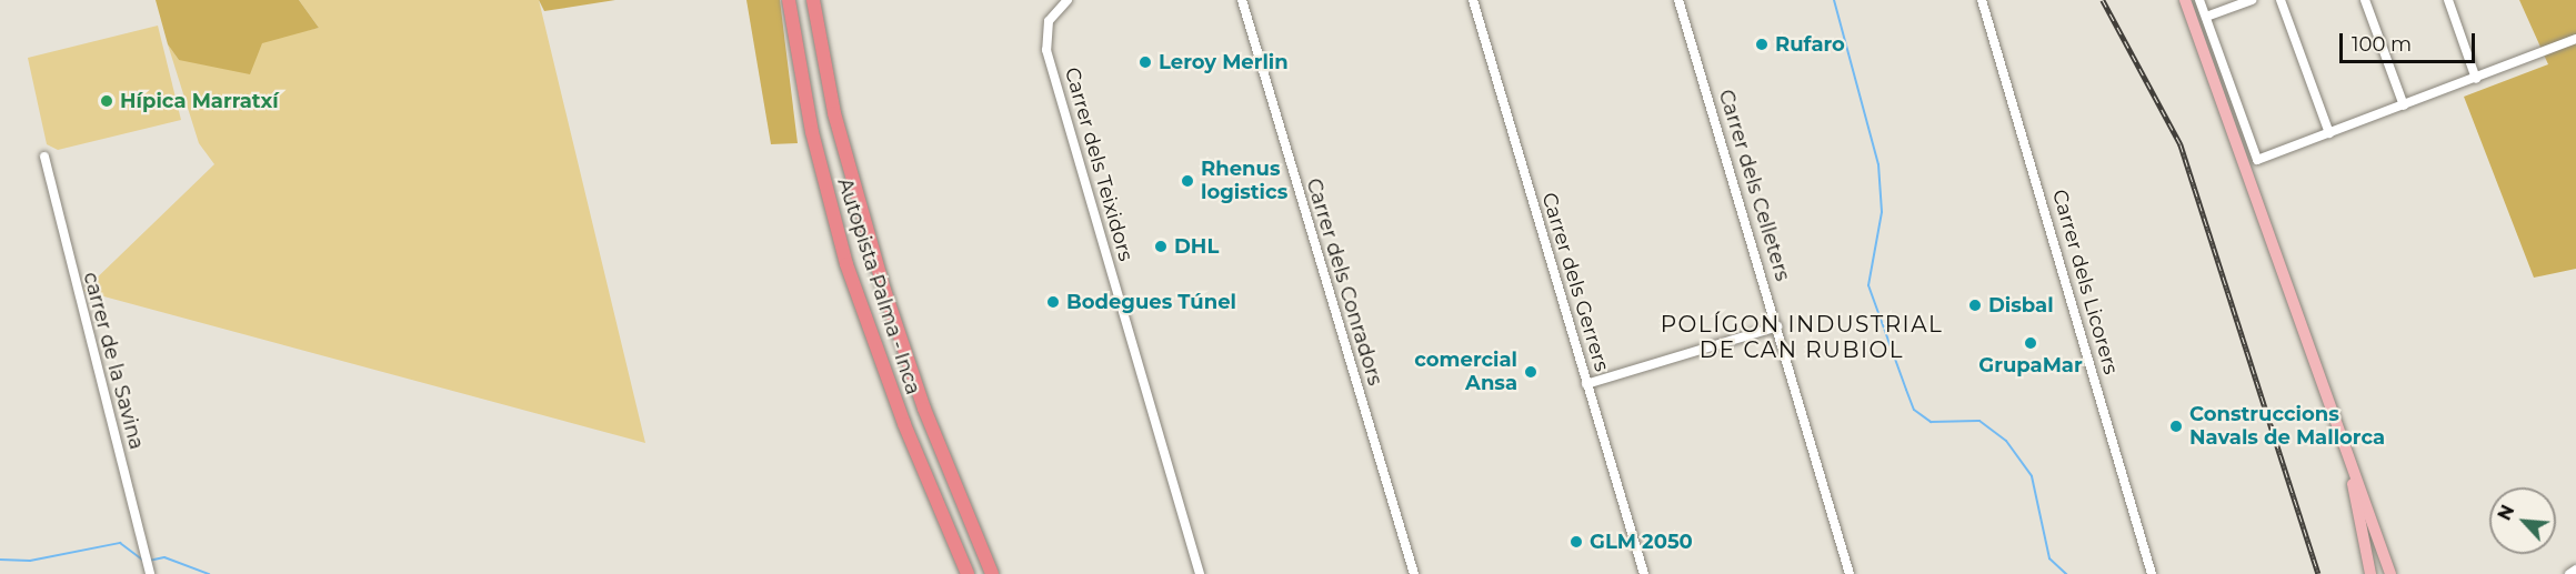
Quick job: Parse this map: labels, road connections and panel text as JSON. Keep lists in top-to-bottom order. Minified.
{"streets":{"highway":["Autopista Palma - Inca"],"street":["Carrer dels Teixidors","Carrer dels Celleters","Carrer dels Conradors","Carrer dels Gerrers","Carrer dels Licorers","carrer de la Savina"]},"districts":["POLÍGON INDUSTRIAL DE CAN RUBIOL"],"places":["Rufaro","Leroy Merlin","Hípica Marratxí","Rhenus logistics","DHL","Bodegues Túnel","Disbal","GrupaMar","comercial Ansa","Construccions Navals de Mallorca","GLM 2050"],"scale_bar":"100 m","north":"top left"}
